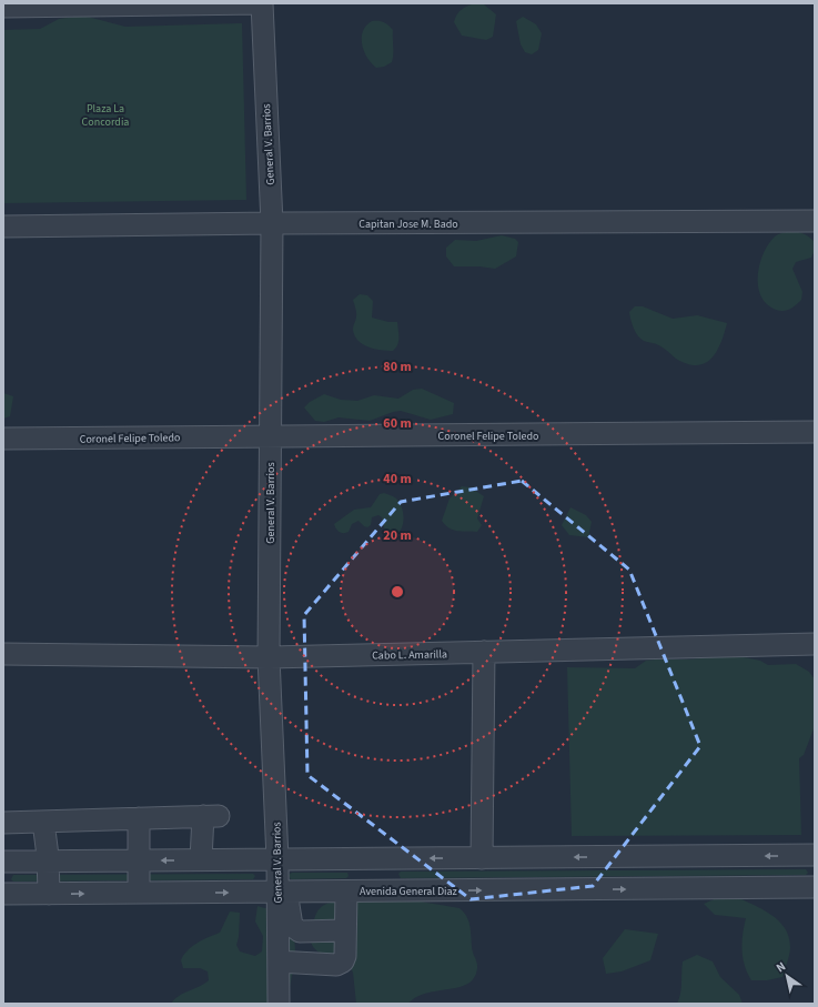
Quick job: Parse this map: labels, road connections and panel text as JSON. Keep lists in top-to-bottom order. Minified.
{"streets":{"street":["General V. Barrios","Capitan Jose M. Bado","Coronel Felipe Toledo","Cabo L. Amarilla","Avenida General Diaz"]},"crossings":[["General V. Barrios","Capitan Jose M. Bado"],["General V. Barrios","Coronel Felipe Toledo"],["General V. Barrios","Cabo L. Amarilla"],["General V. Barrios","Avenida General Diaz"]],"parks":["Plaza La Concordia"],"north":"top left","rings":["80 m","60 m","40 m","20 m"]}
